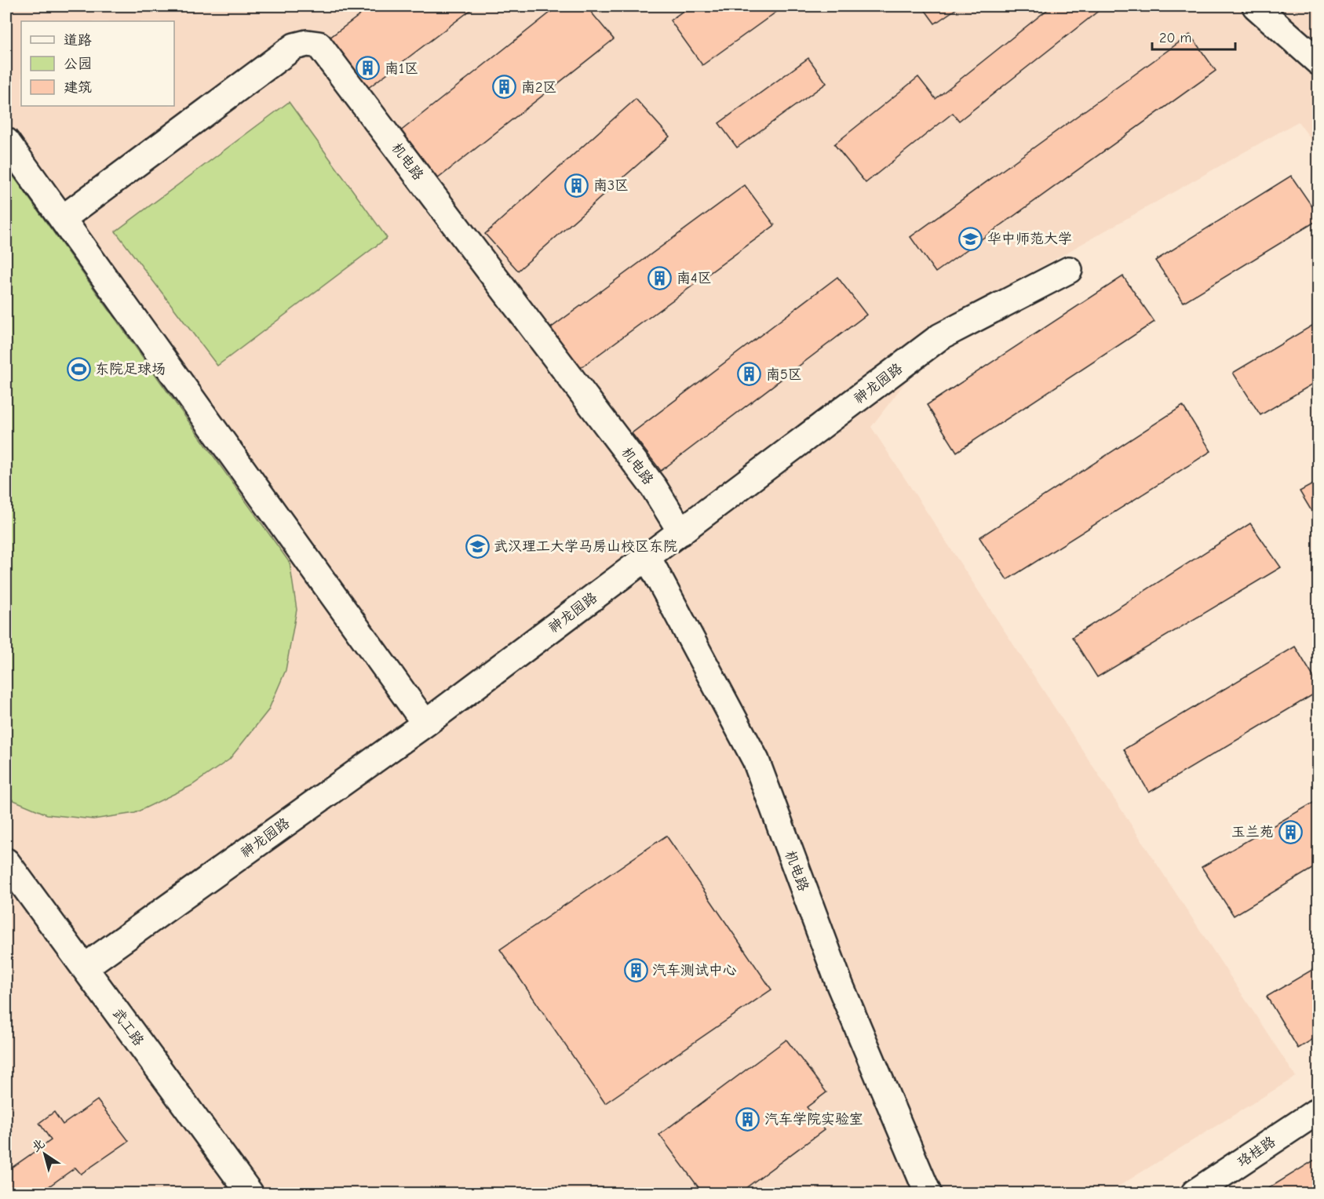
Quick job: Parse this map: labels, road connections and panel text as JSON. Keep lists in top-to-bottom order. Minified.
{"streets":{"street":["机电路","神龙园路","武工路","珞桂路"]},"crossings":[["机电路","神龙园路"],["神龙园路","武工路"]],"places":{"building":["南1区","南2区","南3区","南4区","南5区","玉兰苑","汽车测试中心","汽车学院实验室"],"school or university":["华中师范大学","武汉理工大学马房山校区东院"],"sports":["东院足球场"]},"legend":["道路","公园","建筑"],"scale_bar":"20 m","north":"top left"}
